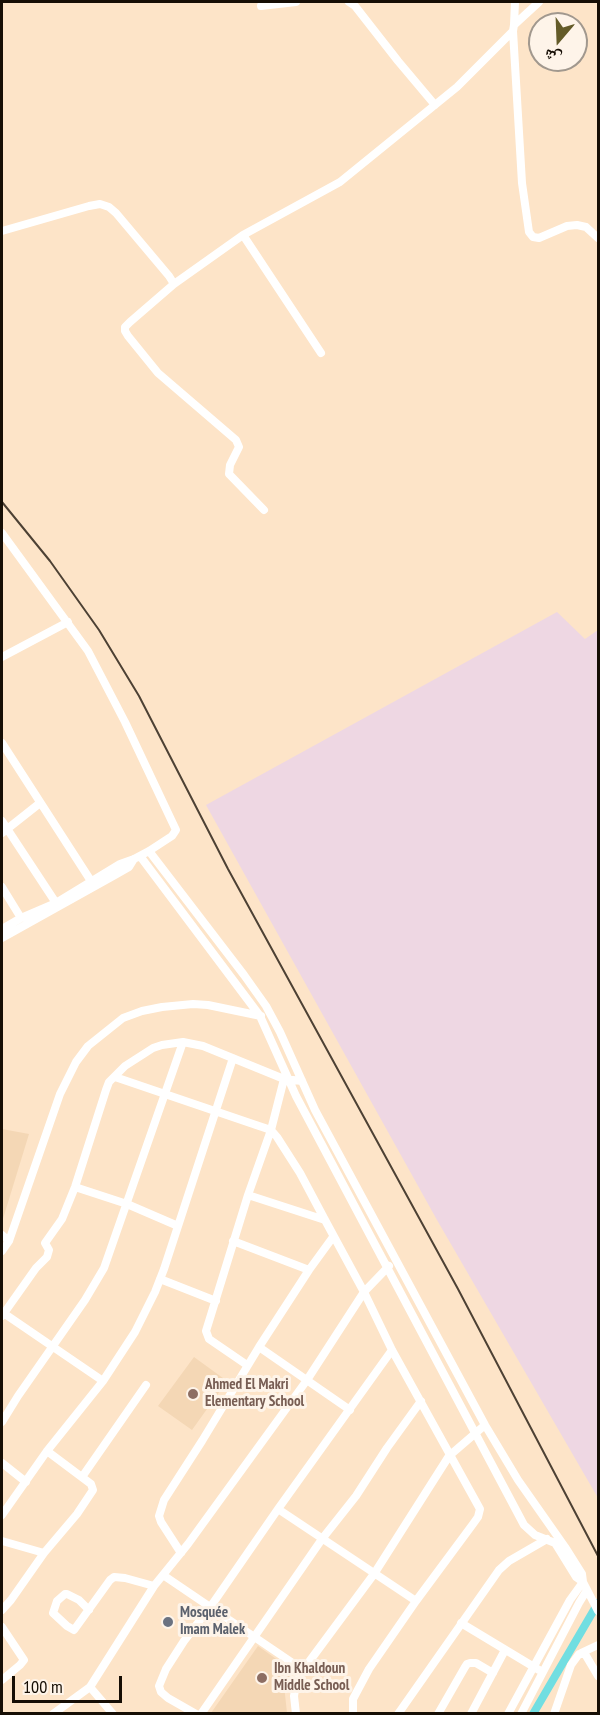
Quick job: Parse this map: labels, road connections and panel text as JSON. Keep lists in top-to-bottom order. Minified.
{"places":["Ahmed El Makri Elementary School","Mosquée Imam Malek","Ibn Khaldoun Middle School"],"scale_bar":"100 m","north":"bottom"}
